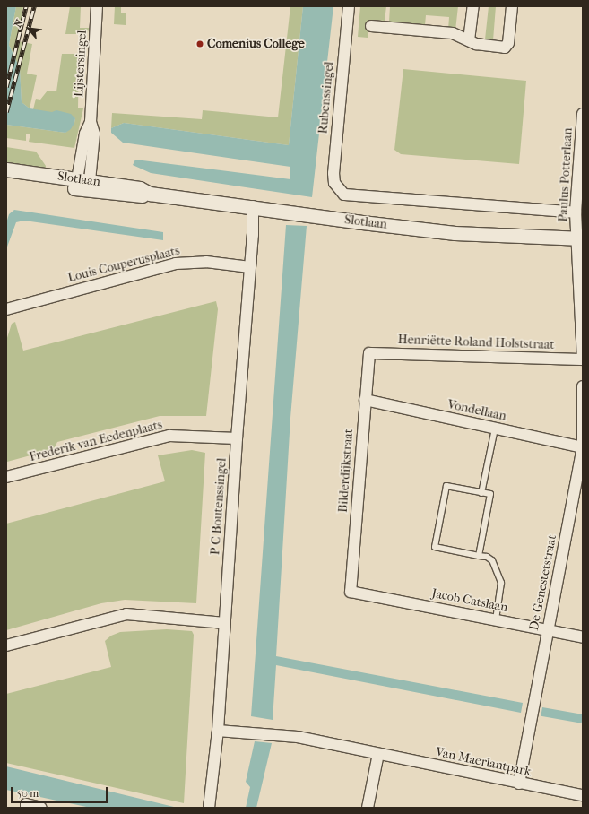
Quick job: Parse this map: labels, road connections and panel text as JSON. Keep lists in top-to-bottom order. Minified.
{"streets":{"street":["Lijstersingel","Rubenssingel","Paulus Potterlaan","Slotlaan","Louis Couperusplaats","Henriëtte Roland Holststraat","Vondellaan","Frederik van Eedenplaats","Bilderdijkstraat","P C Boutenssingel","De Genestetstraat","Jacob Catslaan","Van Maerlantpark"]},"crossings":[["Lijstersingel","Slotlaan"],["Rubenssingel","Slotlaan"],["Paulus Potterlaan","Slotlaan"],["Slotlaan","P C Boutenssingel"],["Louis Couperusplaats","P C Boutenssingel"],["Henriëtte Roland Holststraat","Bilderdijkstraat"],["Vondellaan","Bilderdijkstraat"],["Vondellaan","De Genestetstraat"],["Frederik van Eedenplaats","P C Boutenssingel"],["Bilderdijkstraat","Jacob Catslaan"],["P C Boutenssingel","Van Maerlantpark"],["De Genestetstraat","Jacob Catslaan"],["De Genestetstraat","Van Maerlantpark"]],"places":["Comenius College"],"scale_bar":"50 m","north":"top left"}
